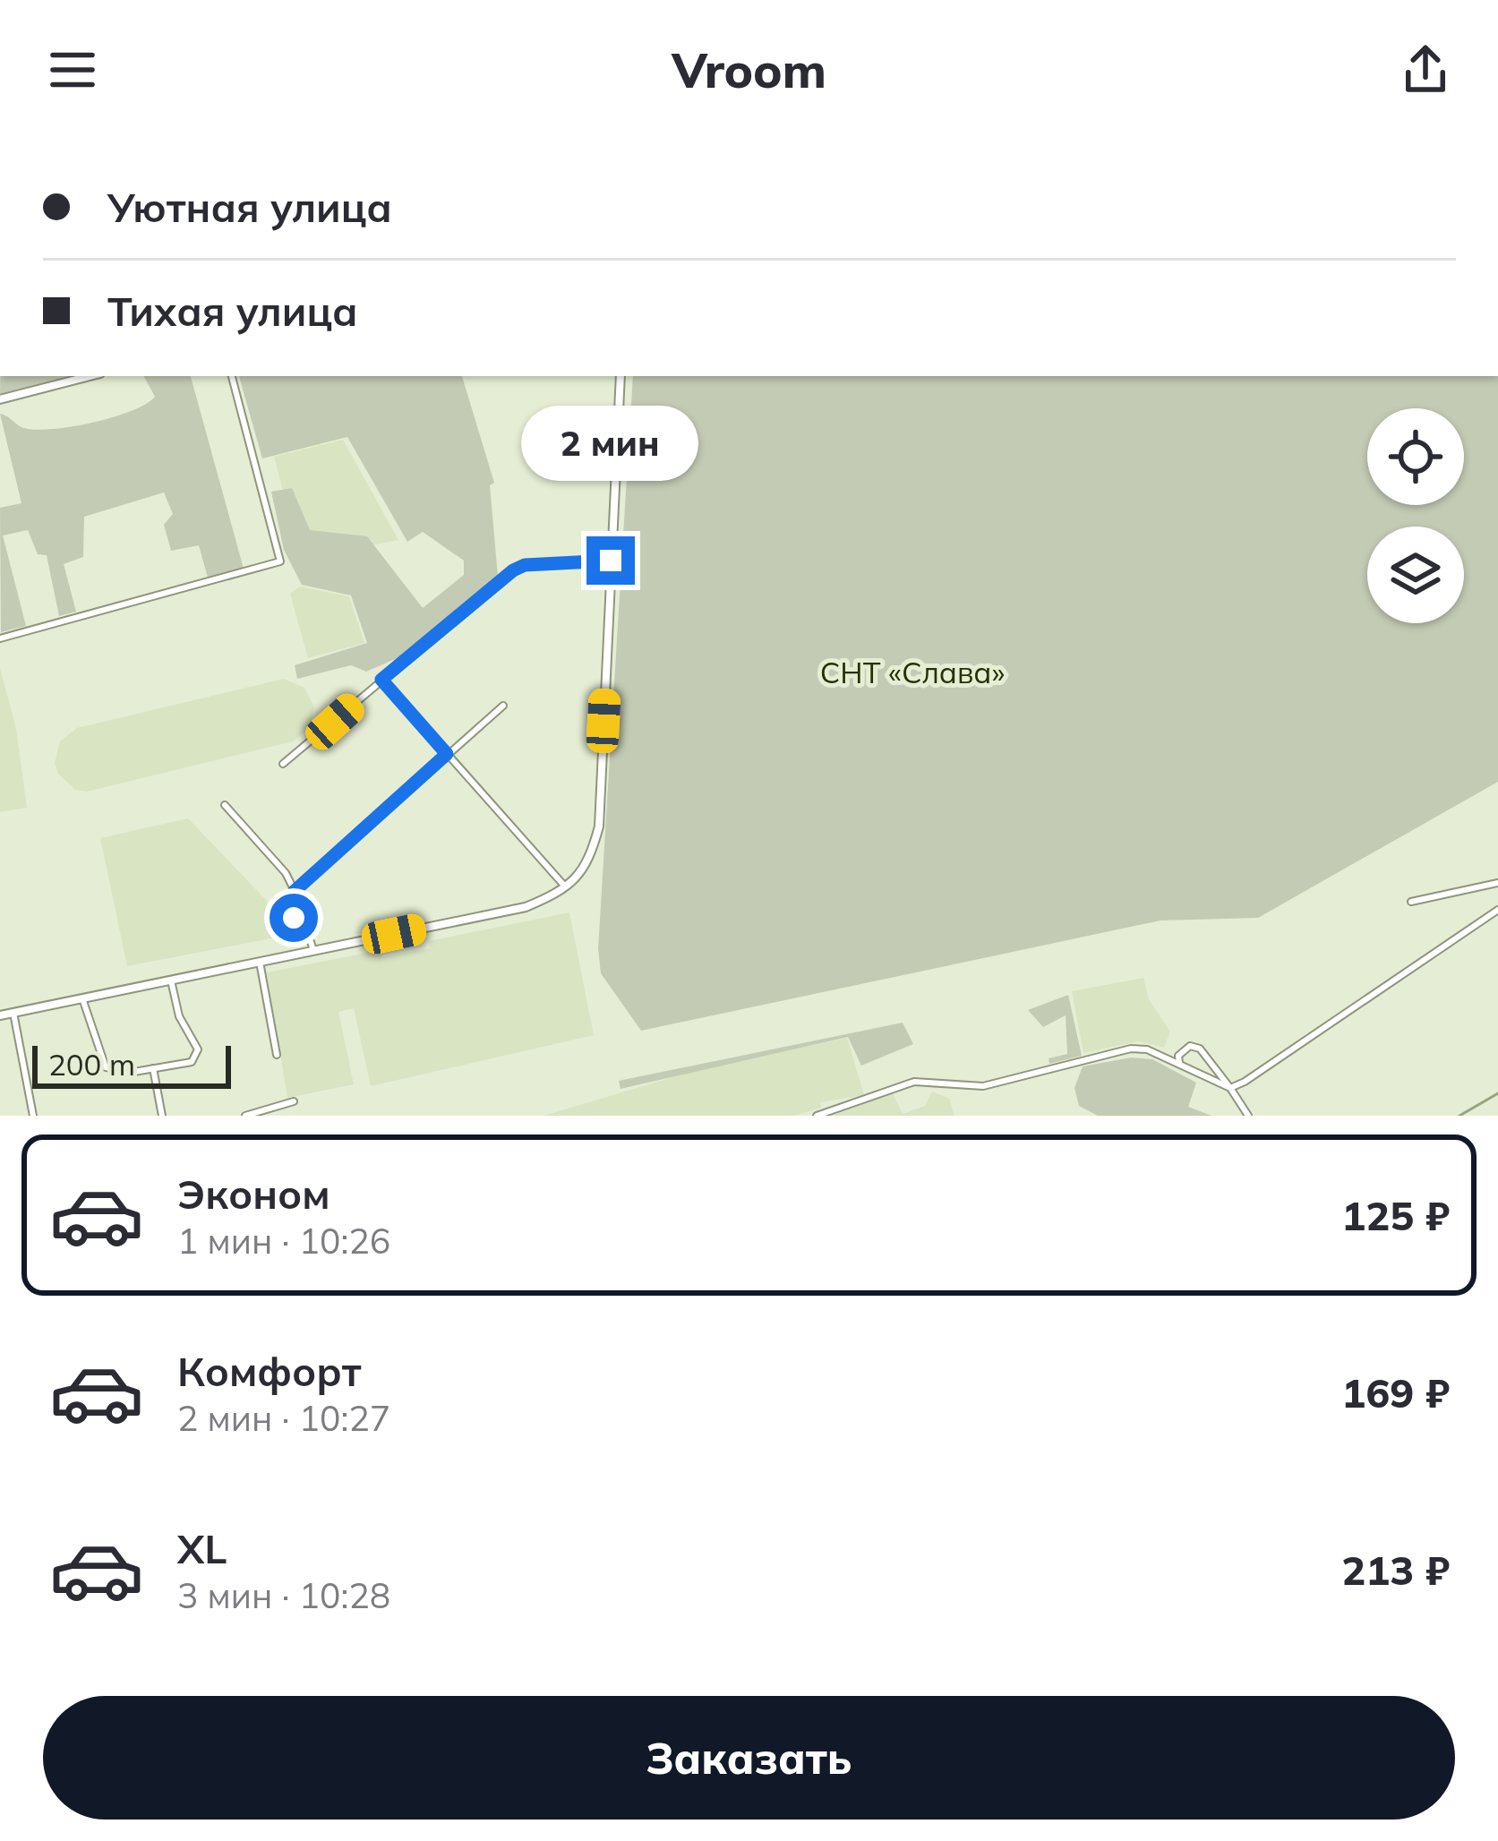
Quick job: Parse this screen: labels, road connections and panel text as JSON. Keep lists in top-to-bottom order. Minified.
{"parks":["СНТ «Слава»"],"scale_bar":"200 m","page":{"header":"Vroom","banner":["Уютная улица","Тихая улица"],"bubble":"2 мин","scale":"200 m","list":[{"name":"Эконом","note":"1 мин · 10:26","value":"125 ₽"},{"name":"Комфорт","note":"2 мин · 10:27","value":"169 ₽"},{"name":"XL","note":"3 мин · 10:28","value":"213 ₽"}],"buttons":"Заказать"}}
